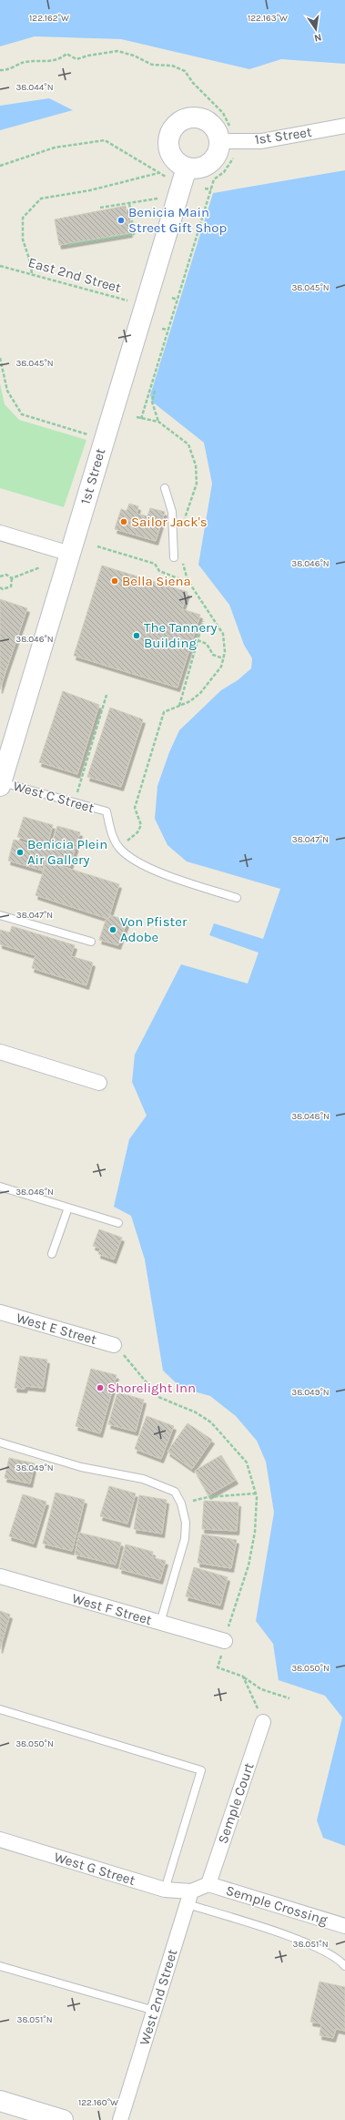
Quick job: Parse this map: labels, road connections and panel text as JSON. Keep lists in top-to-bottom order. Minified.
{"streets":{"main road":["1st Street"],"street":["West E Street","West F Street","Semple Court","West G Street","Semple Crossing","West 2nd Street"],"lane":["West C Street"],"path":["East 2nd Street"]},"crossings":[["1st Street","East 2nd Street"],["1st Street","West C Street"],["Semple Court","Semple Crossing"],["West G Street","West 2nd Street"]],"places":["Benicia Main Street Gift Shop","Sailor Jack's","Bella Siena","The Tannery Building","Benicia Plein Air Gallery","Von Pfister Adobe","Shorelight Inn"],"north":"bottom","coordinates":["122.162°W","122.163°W","38.044°N","38.045°N","38.046°N","38.047°N","38.048°N","38.049°N","38.050°N","38.051°N","122.160°W"]}
